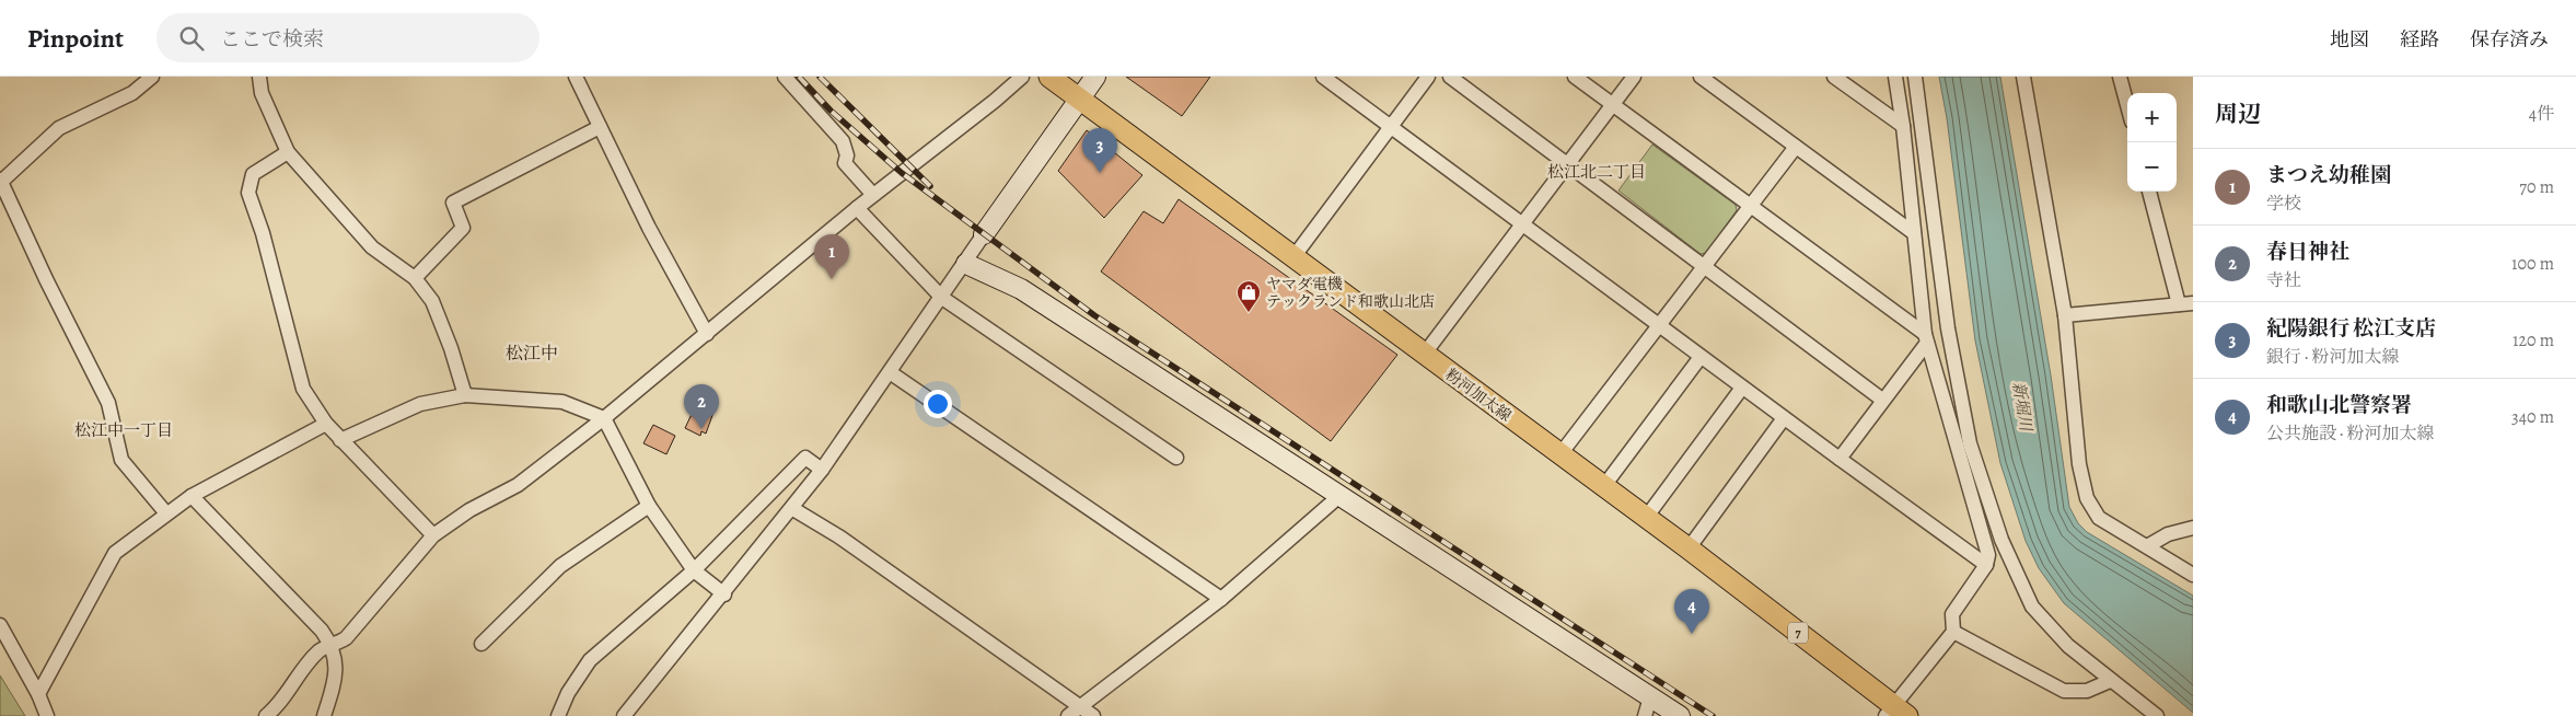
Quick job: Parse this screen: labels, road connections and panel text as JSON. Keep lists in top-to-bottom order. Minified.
{"streets":{"main road":["粉河加太線","7"]},"districts":["松江北二丁目","松江中","松江中一丁目"],"water":["新堀川"],"places":{"shop":["ヤマダ電機 テックランド和歌山北店"]},"page":{"header":"Pinpoint","search":"ここで検索","nav":["地図","経路","保存済み"],"heading":["周辺","4件"],"map_buttons":["+","−"],"pins":["3","1","2","4"],"list":[{"mark":"1","name":"まつえ幼稚園","note":"学校","value":"70 m"},{"mark":"2","name":"春日神社","note":"寺社","value":"100 m"},{"mark":"3","name":"紀陽銀行 松江支店","note":"銀行 · 粉河加太線","value":"120 m"},{"mark":"4","name":"和歌山北警察署","note":"公共施設 · 粉河加太線","value":"340 m"}]}}
